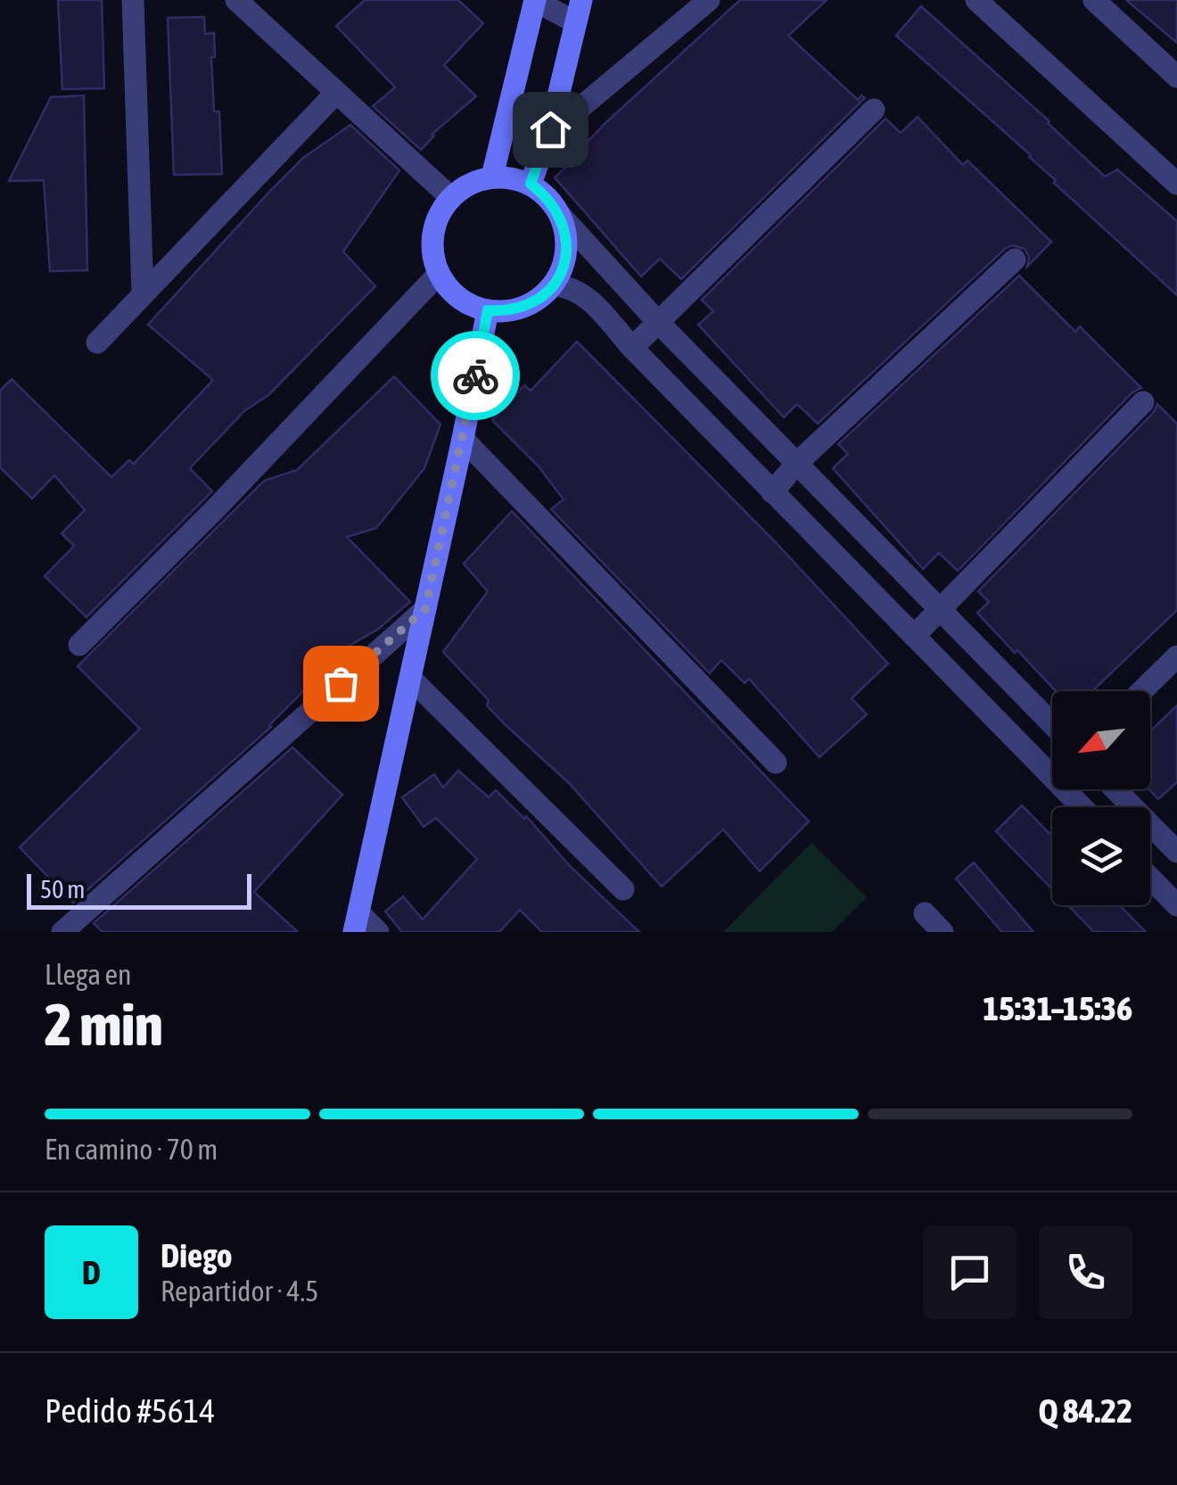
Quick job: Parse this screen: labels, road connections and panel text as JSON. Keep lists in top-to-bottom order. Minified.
{"scale_bar":"50 m","north":"bottom left","page":{"scale":"50 m","heading":["2 min","Llega en","15:31–15:36"],"panel":["Diego","Repartidor · 4.5","Pedido #5614","Q 84.22"],"bar":"En camino · 70 m","round":"D"}}
